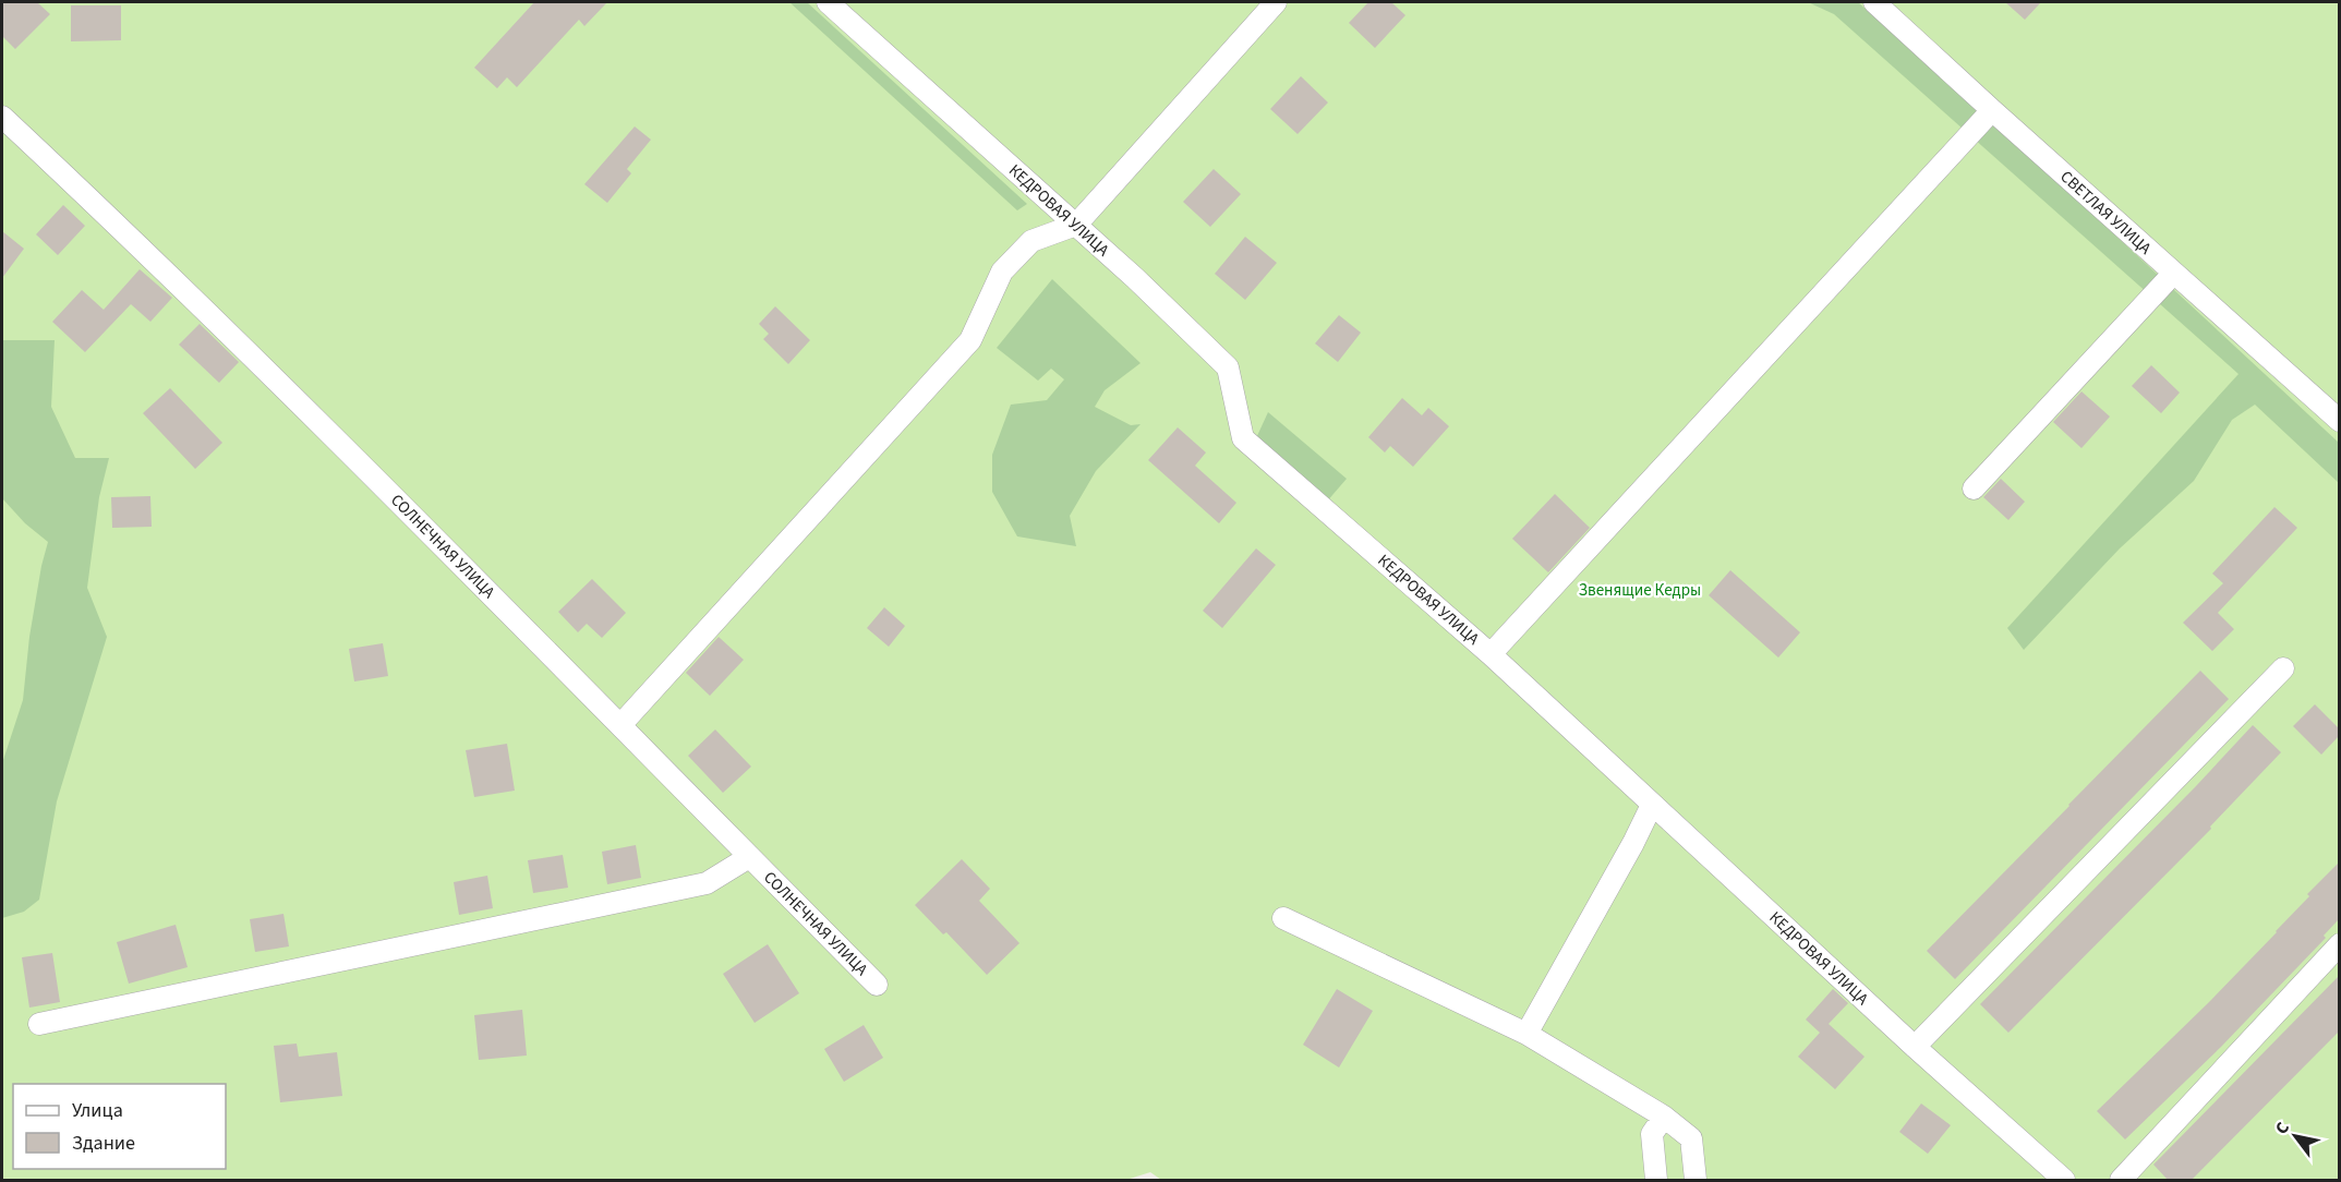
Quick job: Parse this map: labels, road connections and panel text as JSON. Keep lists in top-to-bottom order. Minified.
{"streets":{"street":["КЕДРОВАЯ УЛИЦА","СВЕТЛАЯ УЛИЦА","СОЛНЕЧНАЯ УЛИЦА"]},"parks":["Звенящие Кедры"],"legend":["Улица","Здание"],"north":"top left"}
